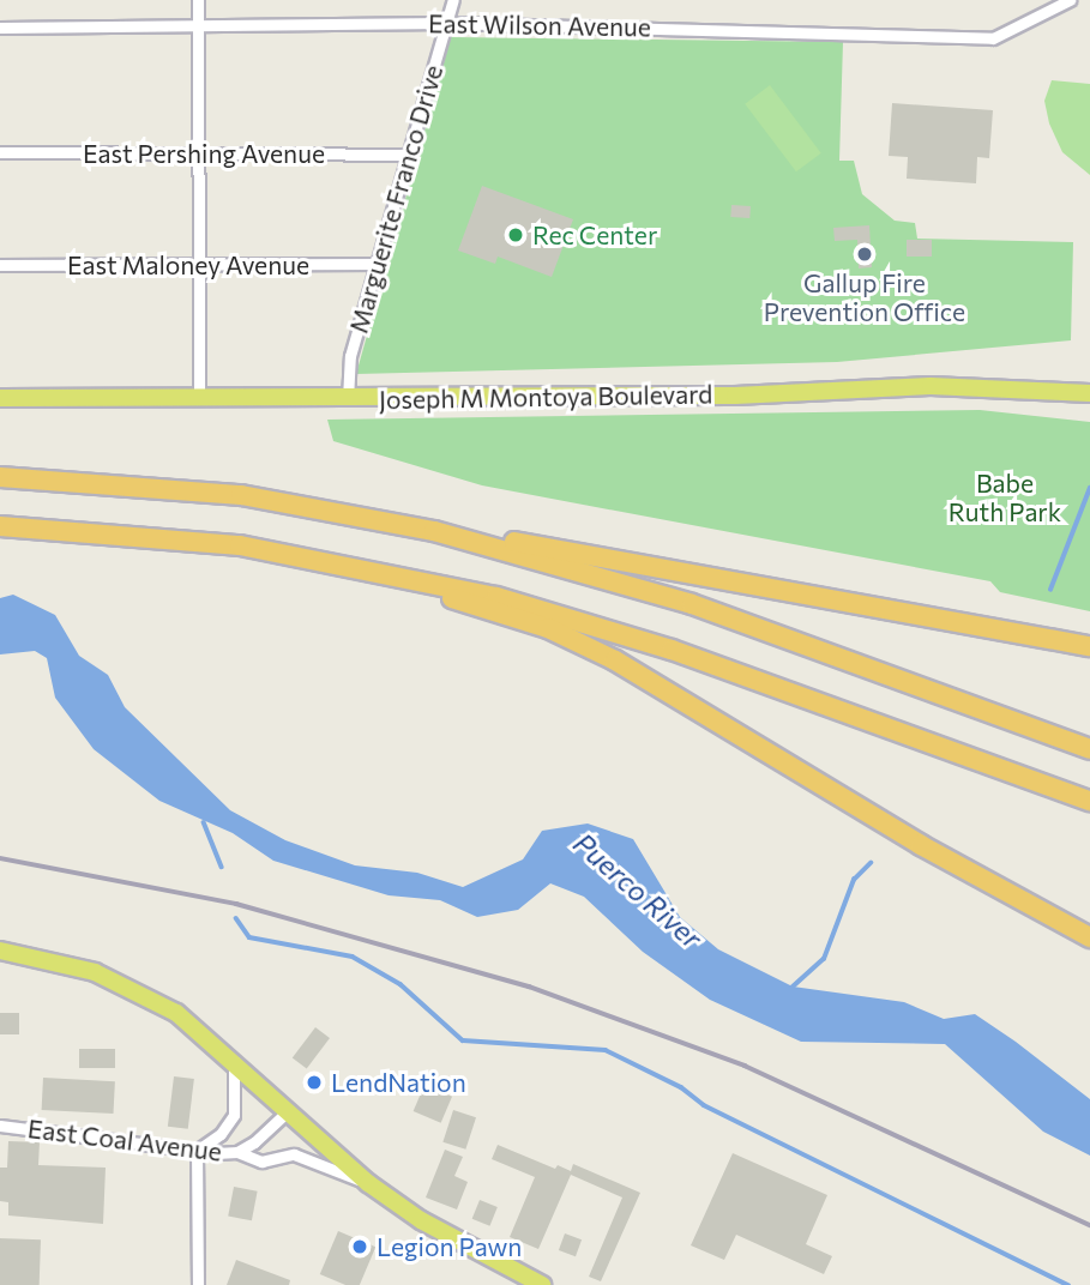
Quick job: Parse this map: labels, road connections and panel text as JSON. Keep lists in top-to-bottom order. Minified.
{"streets":{"main road":["Joseph M Montoya Boulevard"],"street":["East Wilson Avenue","East Pershing Avenue","Marguerite Franco Drive","East Maloney Avenue","East Coal Avenue"]},"crossings":[["East Wilson Avenue","Marguerite Franco Drive"],["East Pershing Avenue","Marguerite Franco Drive"],["Marguerite Franco Drive","East Maloney Avenue"],["Marguerite Franco Drive","Joseph M Montoya Boulevard"]],"water":["Puerco River"],"parks":["Babe Ruth Park"],"places":["Rec Center","Gallup Fire Prevention Office","LendNation","Legion Pawn"]}
